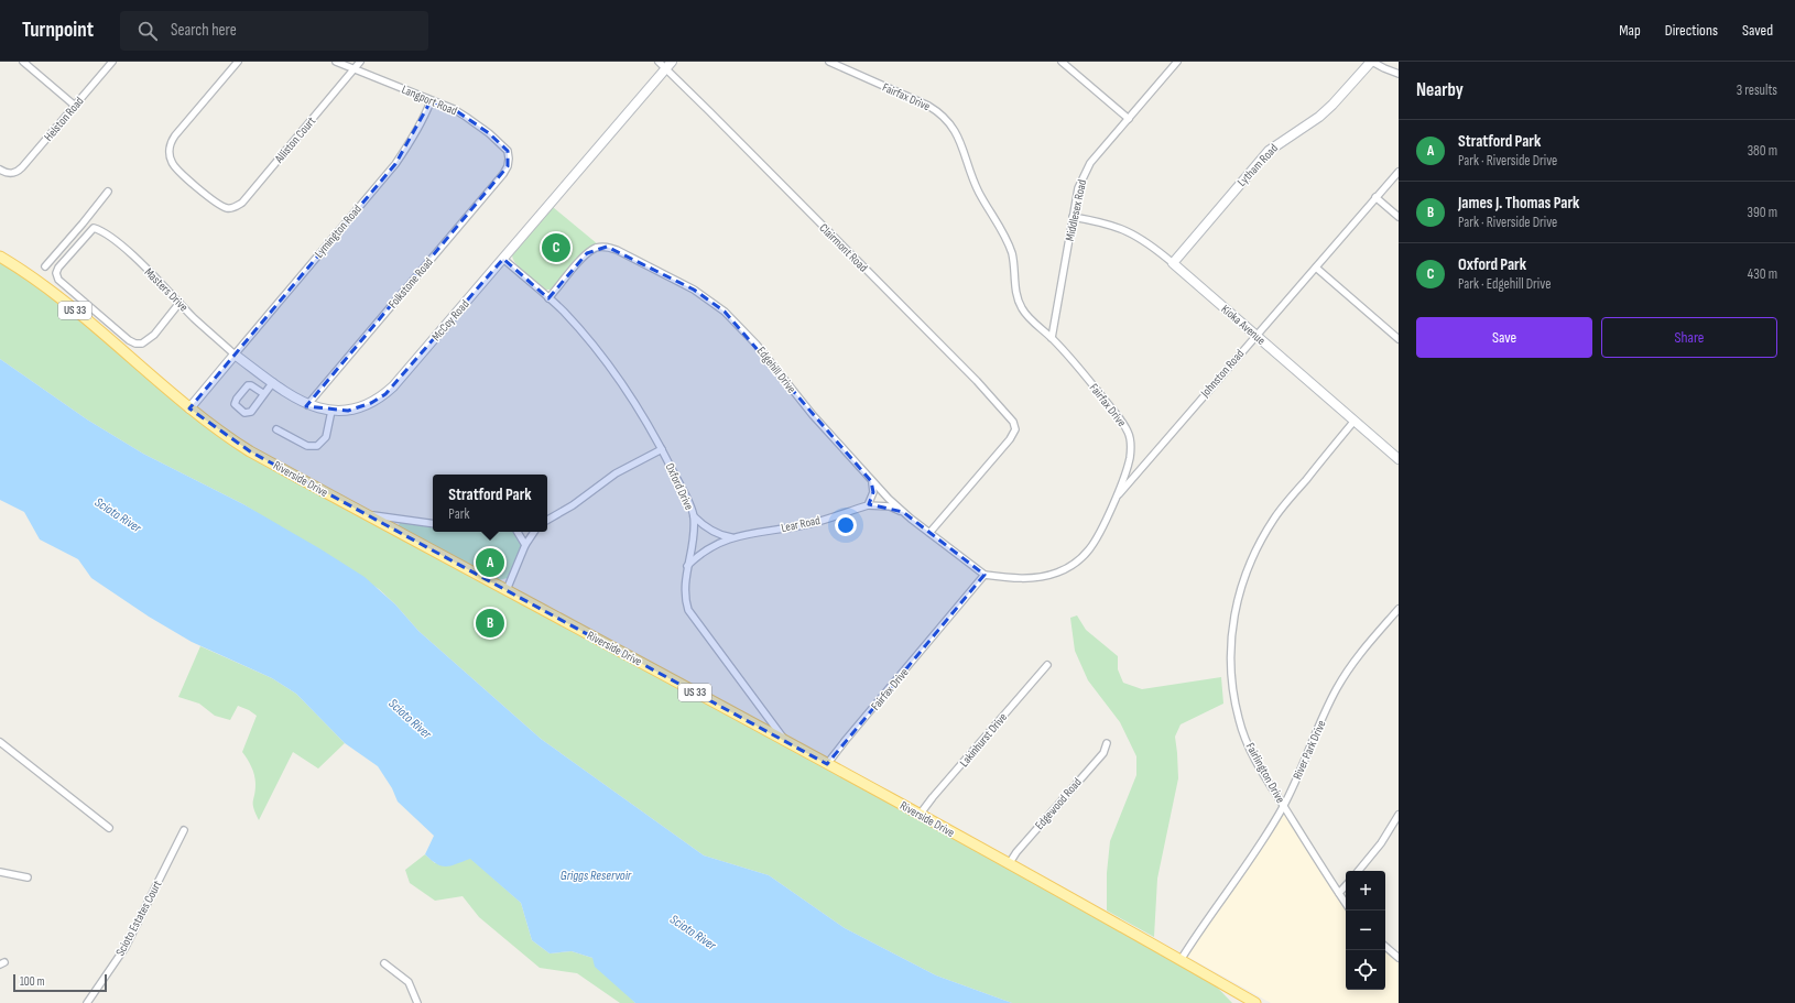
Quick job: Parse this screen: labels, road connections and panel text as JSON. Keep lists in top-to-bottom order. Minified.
{"streets":{"main road":["Lytham Road","US 33","McCoy Road","Kioka Avenue","Riverside Drive"],"street":["Fairfax Drive","Langport Road","Helston Road","Alliston Court","Middlesex Road","Lymington Road","Clairmont Road","Folkstone Road","Masters Drive","Edgehill Drive","Johnston Road","Oxford Drive","Lear Road","Lakinhurst Drive","River Park Drive","Fairlington Drive","Edgewood Road","Scioto Estates Court"]},"crossings":[["Fairfax Drive","Middlesex Road"],["Fairfax Drive","Edgehill Drive"],["Fairfax Drive","Johnston Road"],["Fairfax Drive","Riverside Drive"],["Langport Road","Alliston Court"],["Langport Road","Lymington Road"],["Langport Road","Folkstone Road"],["Lytham Road","Kioka Avenue"],["Middlesex Road","Kioka Avenue"],["Lymington Road","Masters Drive"],["Lymington Road","McCoy Road"],["Clairmont Road","McCoy Road"],["Clairmont Road","Edgehill Drive"],["Folkstone Road","McCoy Road"],["Masters Drive","McCoy Road"],["McCoy Road","Oxford Drive"],["Kioka Avenue","Johnston Road"],["Kioka Avenue","Fairlington Drive"],["Edgehill Drive","Oxford Drive"],["Edgehill Drive","Lear Road"],["Riverside Drive","Oxford Drive"],["Riverside Drive","Lakinhurst Drive"],["Riverside Drive","River Park Drive"],["Riverside Drive","Edgewood Road"],["Oxford Drive","Lear Road"],["River Park Drive","Fairlington Drive"]],"water":["Scioto River","Griggs Reservoir"],"scale_bar":"100 m","page":{"header":"Turnpoint","search":"Search here","nav":["Map","Directions","Saved"],"heading":["Nearby","3 results"],"list":[{"mark":"A","name":"Stratford Park","note":"Park · Riverside Drive","value":"380 m"},{"mark":"B","name":"James J. Thomas Park","note":"Park · Riverside Drive","value":"390 m"},{"mark":"C","name":"Oxford Park","note":"Park · Edgehill Drive","value":"430 m"}],"pins":["C","A","B"],"buttons":["Save","Share"],"popup":["Stratford Park","Park"],"map_buttons":["+","−"],"scale":"100 m"}}
